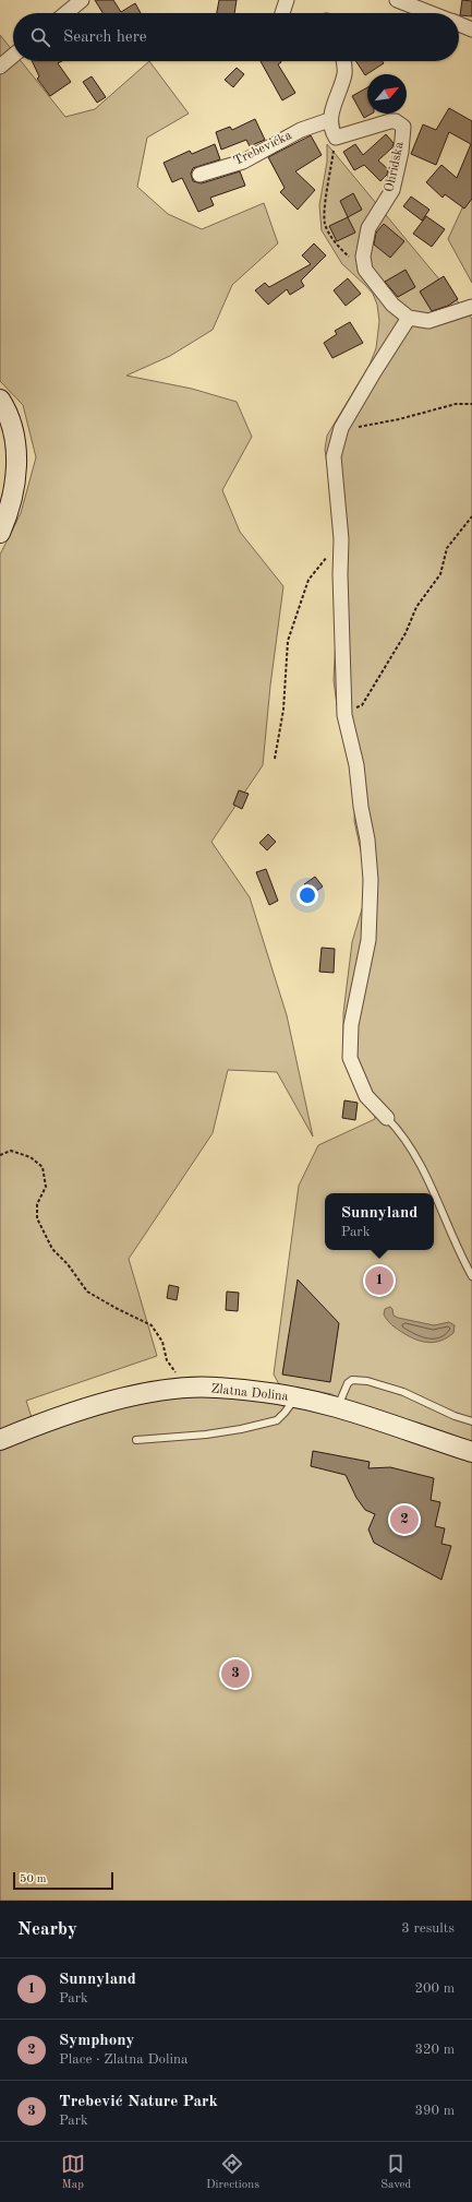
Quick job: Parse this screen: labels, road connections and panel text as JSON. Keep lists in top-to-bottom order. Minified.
{"streets":{"main road":["Zlatna Dolina"],"street":["Trebevićka","Ohridska"]},"scale_bar":"50 m","north":"top right","page":{"search":"Search here","popup":["Sunnyland","Park"],"pins":["1","2","3"],"scale":"50 m","heading":["Nearby","3 results"],"list":[{"mark":"1","name":"Sunnyland","note":"Park","value":"200 m"},{"mark":"2","name":"Symphony","note":"Place · Zlatna Dolina","value":"320 m"},{"mark":"3","name":"Trebević Nature Park","note":"Park","value":"390 m"}],"nav":["Map","Directions","Saved"]}}
